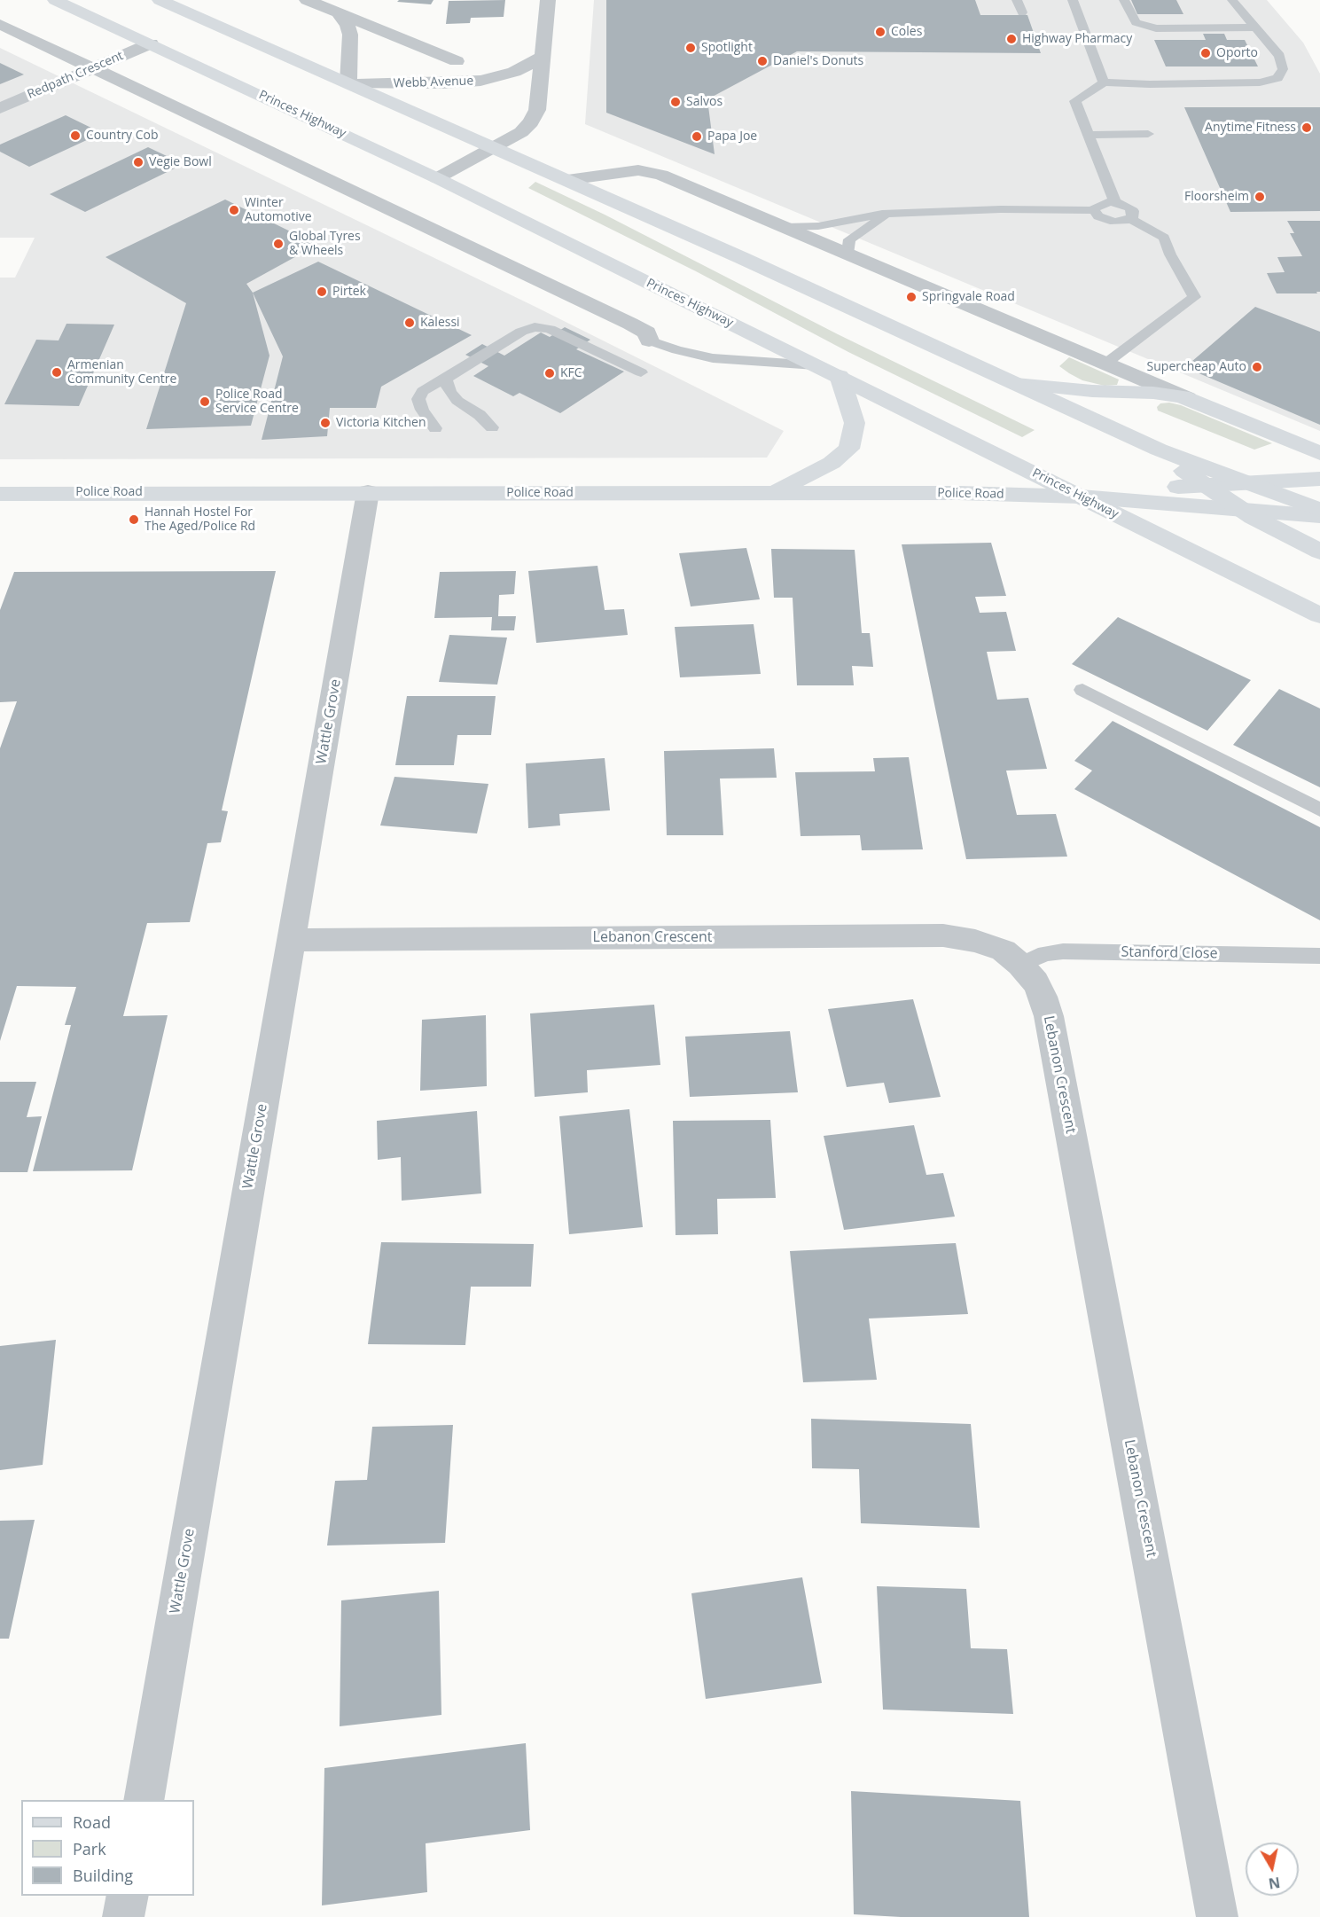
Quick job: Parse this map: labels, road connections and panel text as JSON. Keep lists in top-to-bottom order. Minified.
{"streets":{"main road":["Princes Highway","Police Road"],"street":["Redpath Crescent","Webb Avenue","Wattle Grove","Lebanon Crescent"],"lane":["Stanford Close"]},"crossings":[["Redpath Crescent","Princes Highway"],["Princes Highway","Police Road"],["Police Road","Wattle Grove"],["Wattle Grove","Lebanon Crescent"],["Lebanon Crescent","Stanford Close"]],"places":["Coles","Highway Pharmacy","Spotlight","Oporto","Daniel's Donuts","Salvos","Anytime Fitness","Country Cob","Papa Joe","Vegie Bowl","Floorsheim","Winter Automotive","Global Tyres & Wheels","Pirtek","Springvale Road","Kalessi","Supercheap Auto","Armenian Community Centre","KFC","Police Road Service Centre","Victoria Kitchen","Hannah Hostel For The Aged/Police Rd"],"legend":["Road","Park","Building"],"north":"bottom"}
